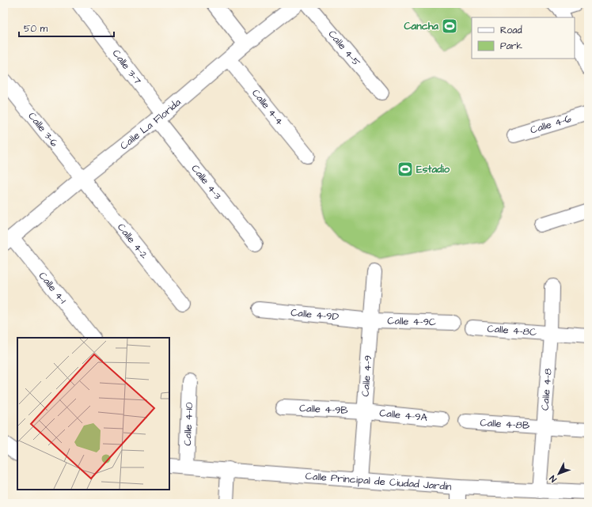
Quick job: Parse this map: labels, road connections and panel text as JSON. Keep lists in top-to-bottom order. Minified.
{"streets":{"street":["Calle 4-5","Calle 3-7","Calle 4-4","Calle La Florida","Calle 4-6","Calle 3-6","Calle 4-3","Calle 4-2","Calle 4-1","Calle 4-9D","Calle 4-9C","Calle 4-8C","Calle 4-9","Calle 4-8","Calle 4-9B","Calle 4-9A","Calle 4-10","Calle 4-8B","Calle Principal de Ciudad Jardín"]},"crossings":[["Calle 3-7","Calle La Florida"],["Calle 3-7","Calle 4-3"],["Calle 4-4","Calle La Florida"],["Calle La Florida","Calle 3-6"],["Calle La Florida","Calle 4-3"],["Calle La Florida","Calle 4-2"],["Calle La Florida","Calle 4-1"],["Calle 3-6","Calle 4-2"],["Calle 4-9D","Calle 4-9C"],["Calle 4-9D","Calle 4-9"],["Calle 4-9C","Calle 4-9"],["Calle 4-8C","Calle 4-8"],["Calle 4-9","Calle 4-9B"],["Calle 4-9","Calle 4-9A"],["Calle 4-9","Calle Principal de Ciudad Jardín"],["Calle 4-8","Calle 4-8B"],["Calle 4-8","Calle Principal de Ciudad Jardín"],["Calle 4-9B","Calle 4-9A"],["Calle 4-10","Calle Principal de Ciudad Jardín"]],"places":{"sports":["Cancha","Estadio"]},"legend":["Road","Park"],"scale_bar":"50 m","north":"bottom left"}
